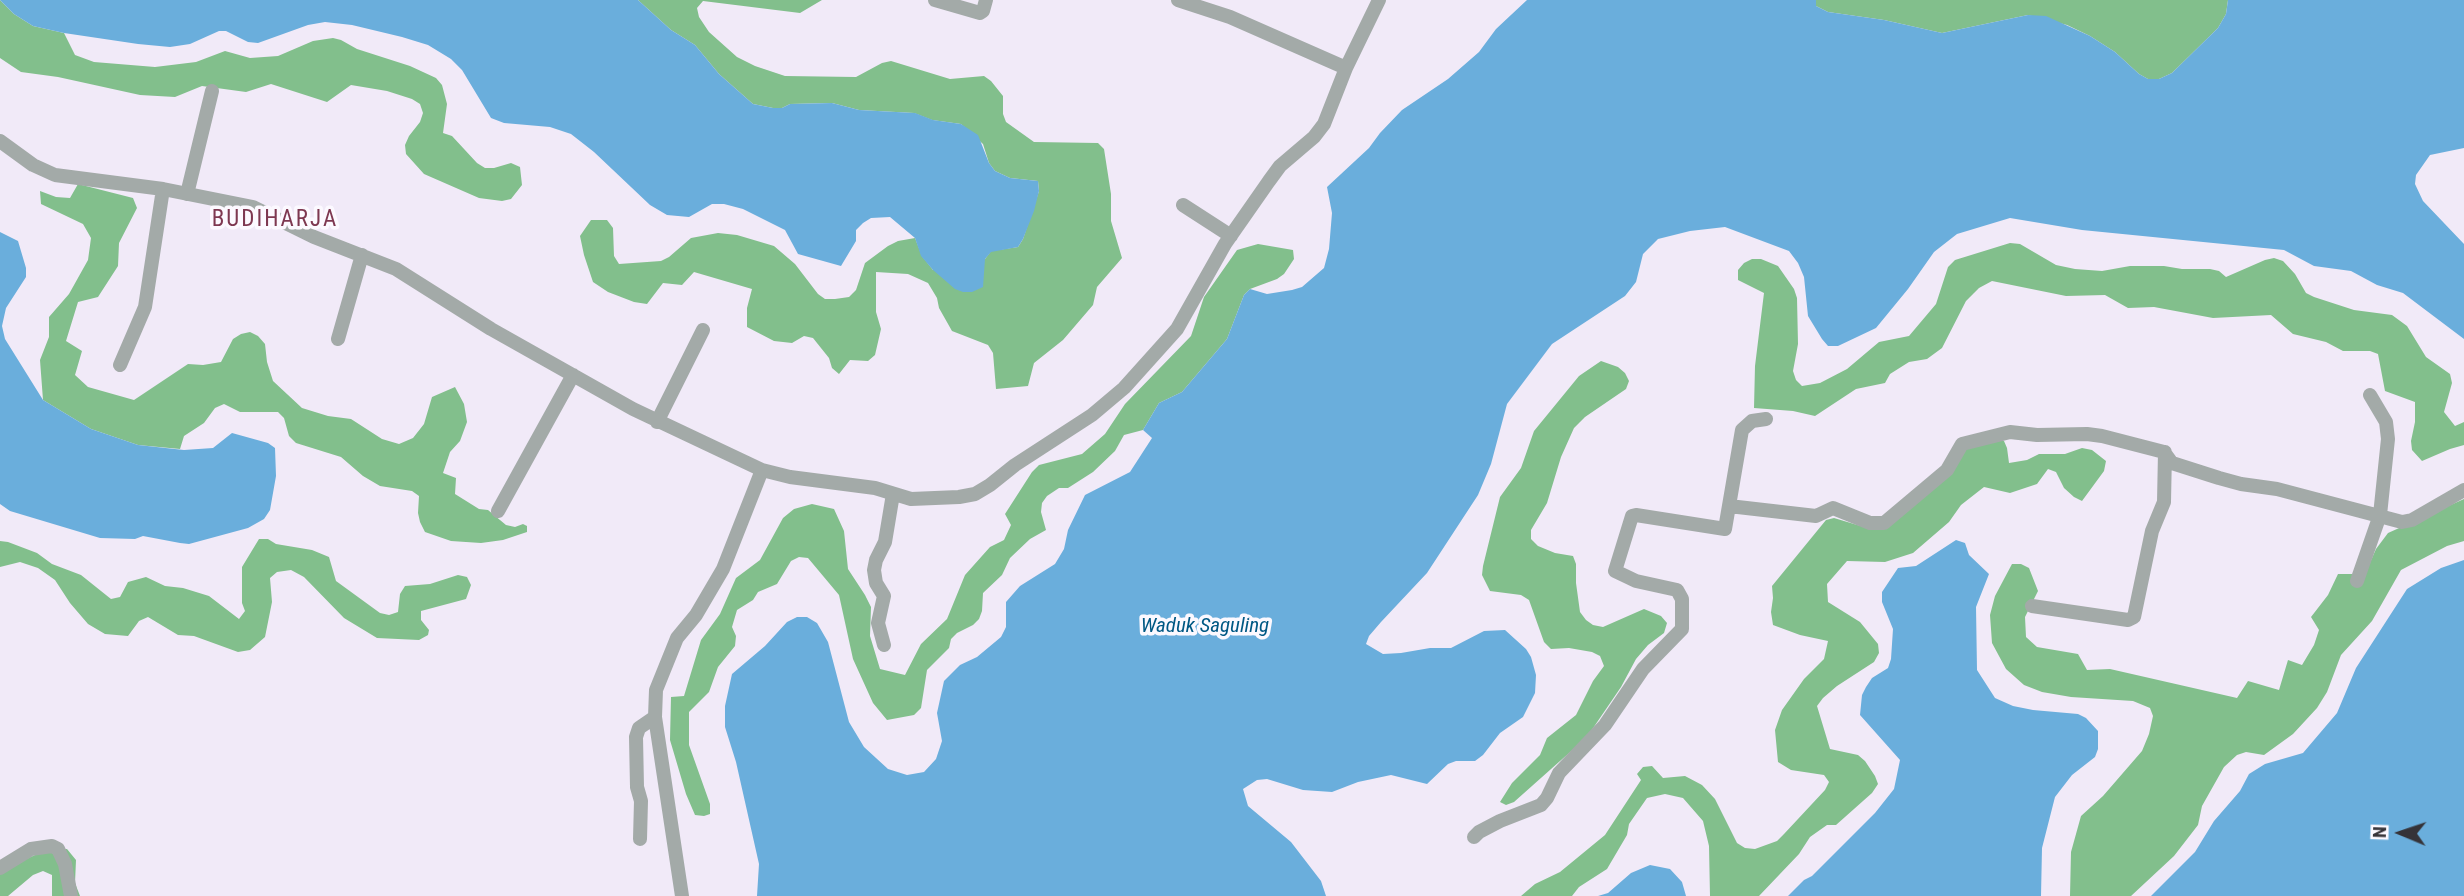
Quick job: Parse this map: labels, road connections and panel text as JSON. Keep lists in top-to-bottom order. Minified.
{"districts":["BUDIHARJA"],"water":["Waduk Saguling"],"north":"left"}
